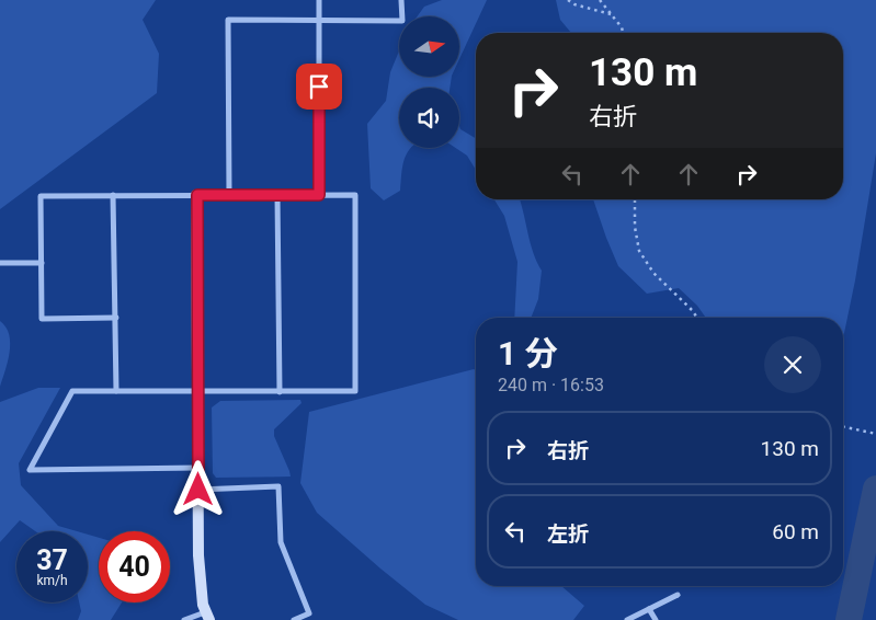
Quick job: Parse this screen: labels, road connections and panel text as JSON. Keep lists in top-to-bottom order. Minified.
{"north":"right","page":{"turn":["130 m","右折"],"heading":["1 分","240 m · 16:53"],"list":[{"name":"右折","value":"130 m"},{"name":"左折","value":"60 m"}],"speed":"37 km/h","limit":"40"}}
